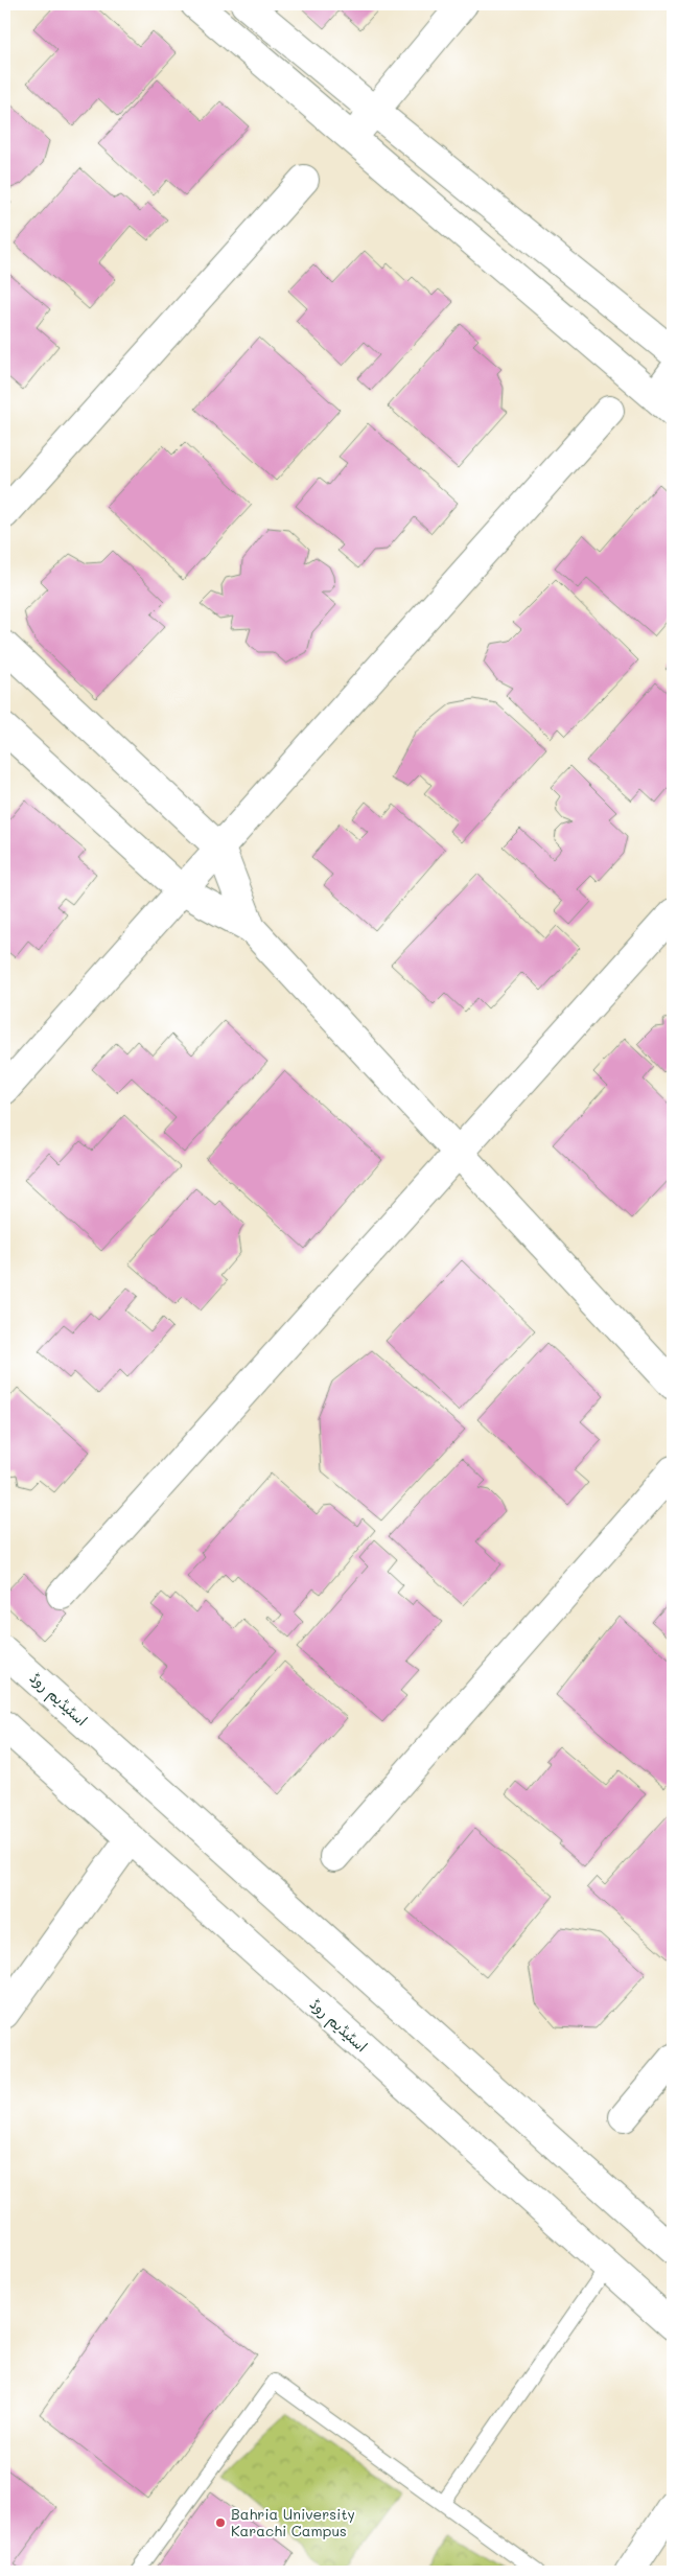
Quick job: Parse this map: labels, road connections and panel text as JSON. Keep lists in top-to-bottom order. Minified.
{"streets":{"street":["اسٹیڈیم روڈ"]},"places":["Bahria University Karachi Campus"]}
